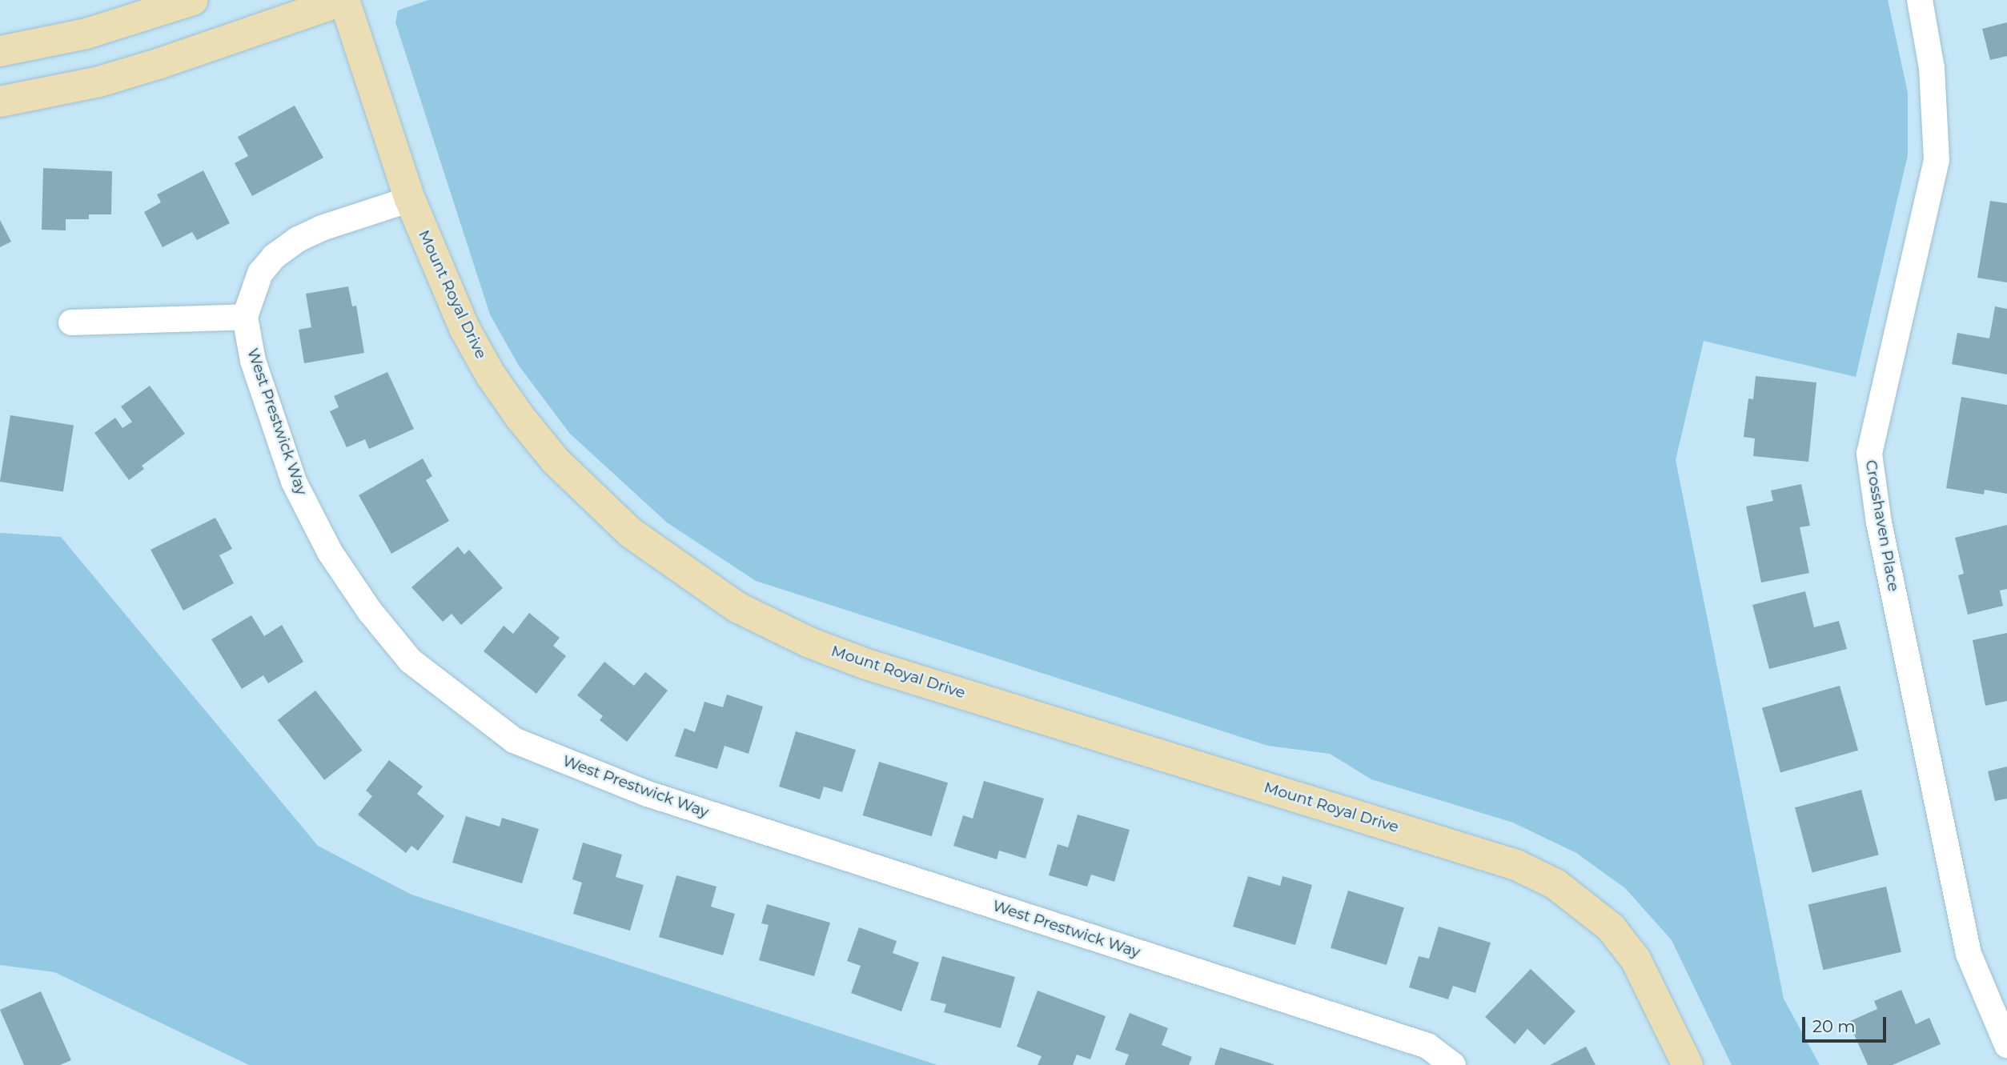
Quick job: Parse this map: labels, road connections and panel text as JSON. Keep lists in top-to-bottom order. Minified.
{"streets":{"street":["Mount Royal Drive","West Prestwick Way","Crosshaven Place"]},"crossings":[["Mount Royal Drive","West Prestwick Way"]],"scale_bar":"20 m"}
